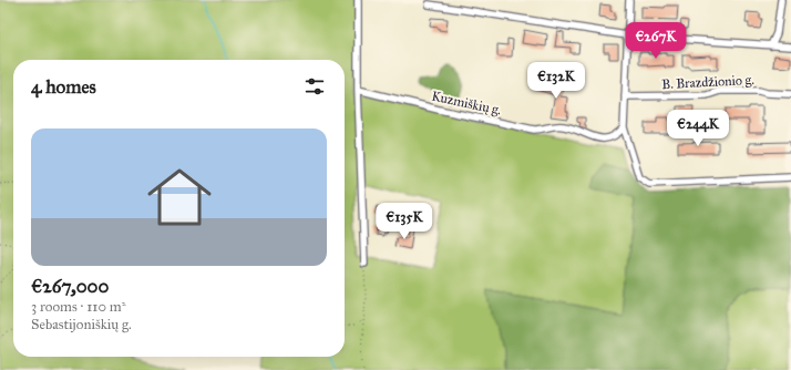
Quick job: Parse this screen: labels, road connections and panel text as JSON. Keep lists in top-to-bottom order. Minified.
{"streets":{"street":["B. Brazdžionio g.","Kuzmiškių g."]},"page":{"price":["€267K","€132K","€244K","€135K"],"heading":"4 homes","list":[{"name":"€267,000","note":"3 rooms · 110 m² · Sebastijoniškių g."}]}}
